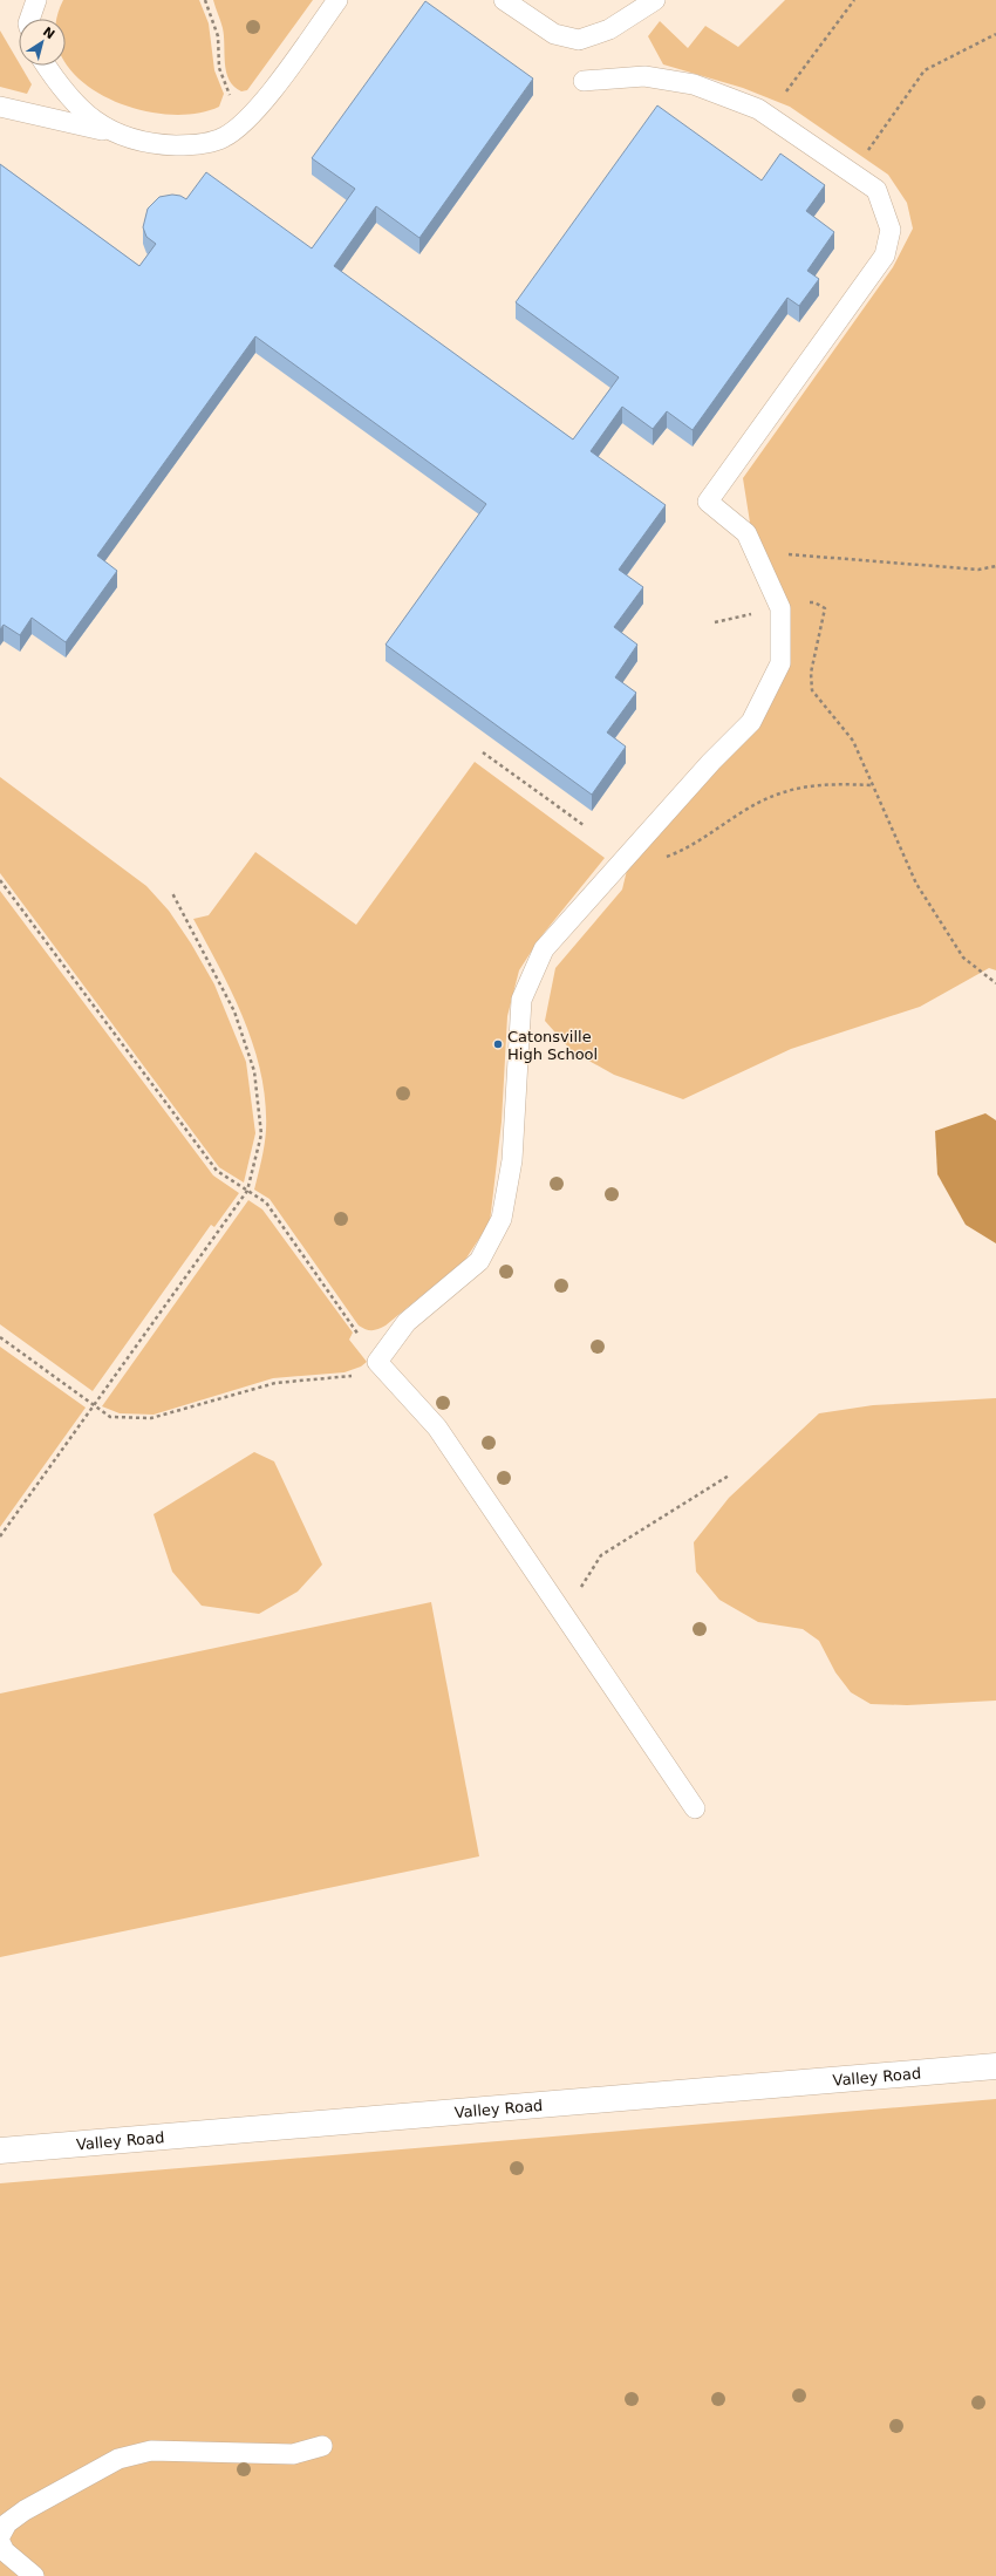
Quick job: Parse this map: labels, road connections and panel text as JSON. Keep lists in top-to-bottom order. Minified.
{"streets":{"street":["Valley Road"]},"places":["Catonsville High School"],"north":"top right"}
